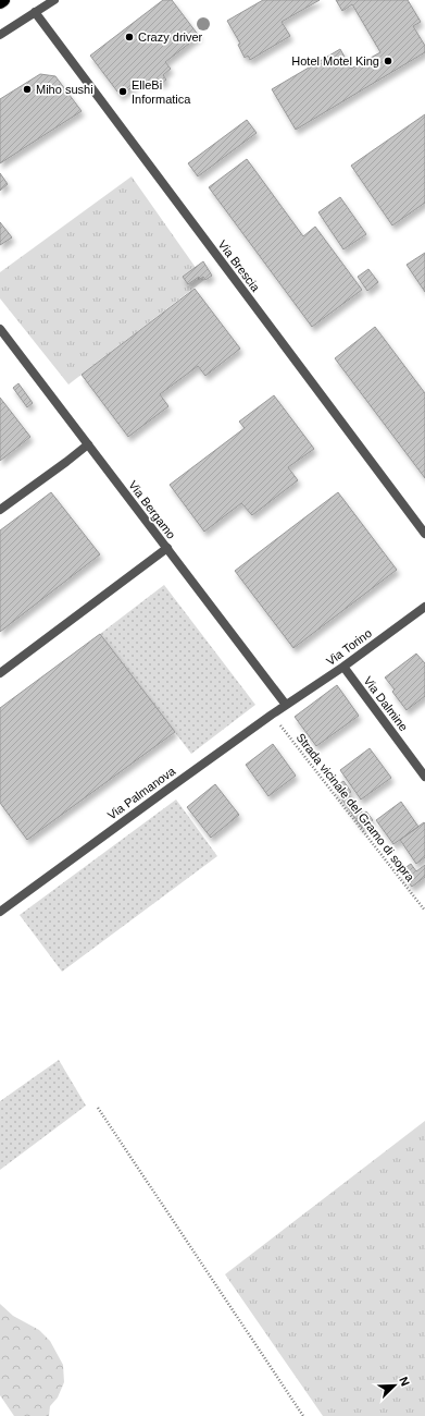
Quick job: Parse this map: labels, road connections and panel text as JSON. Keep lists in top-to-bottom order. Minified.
{"streets":{"street":["Via Brescia","Via Bergamo","Via Torino","Via Dalmine","Via Palmanova"],"path":["Strada vicinale del Gramo di sopra"]},"crossings":[["Via Bergamo","Via Torino"],["Via Bergamo","Via Palmanova"],["Via Torino","Via Dalmine"],["Via Torino","Via Palmanova"],["Via Palmanova","Strada vicinale del Gramo di sopra"]],"places":["Crazy driver","Hotel Motel King","Miho sushi","ElleBi Informatica"],"north":"top right"}
